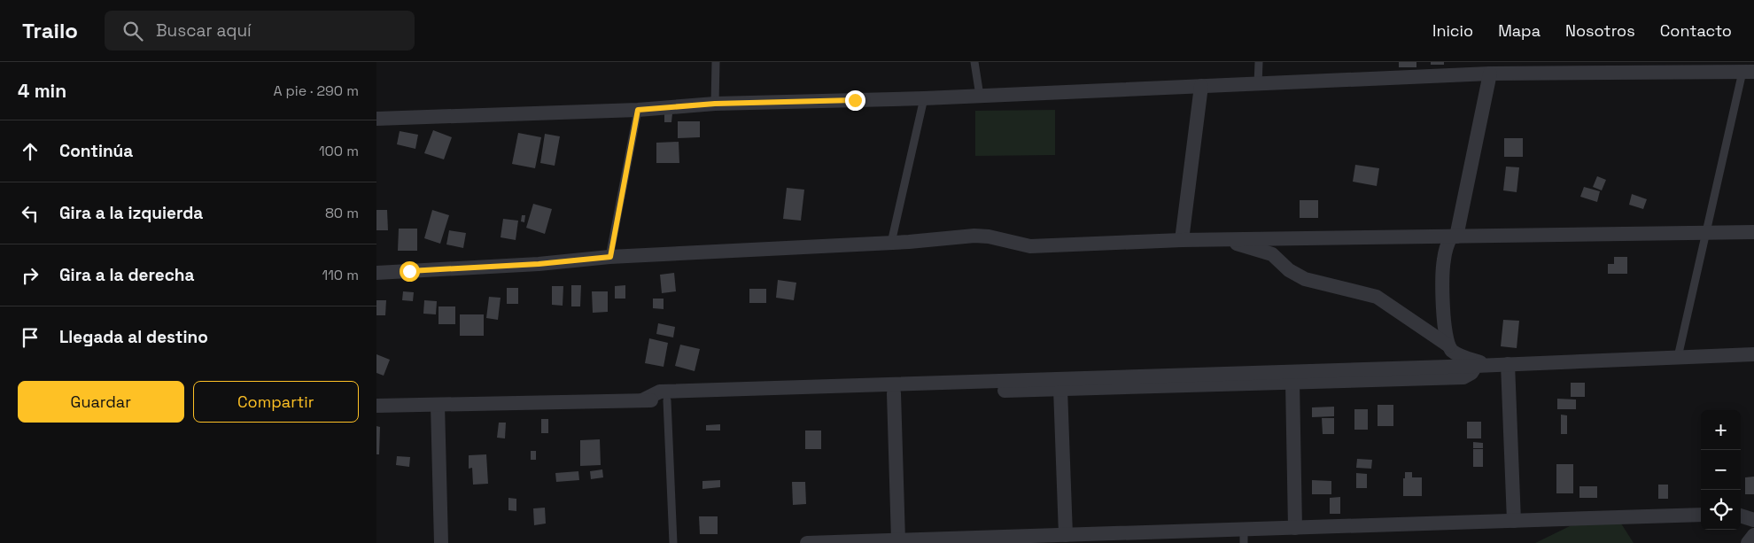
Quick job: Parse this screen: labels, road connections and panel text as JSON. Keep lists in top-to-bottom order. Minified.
{"page":{"header":"Trailo","search":"Buscar aquí","nav":["Inicio","Mapa","Nosotros","Contacto"],"heading":["4 min","A pie · 290 m"],"list":[["Continúa","100 m"],["Gira a la izquierda","80 m"],["Gira a la derecha","110 m"],"Llegada al destino"],"buttons":["Guardar","Compartir"],"map_buttons":["+","−"]}}
